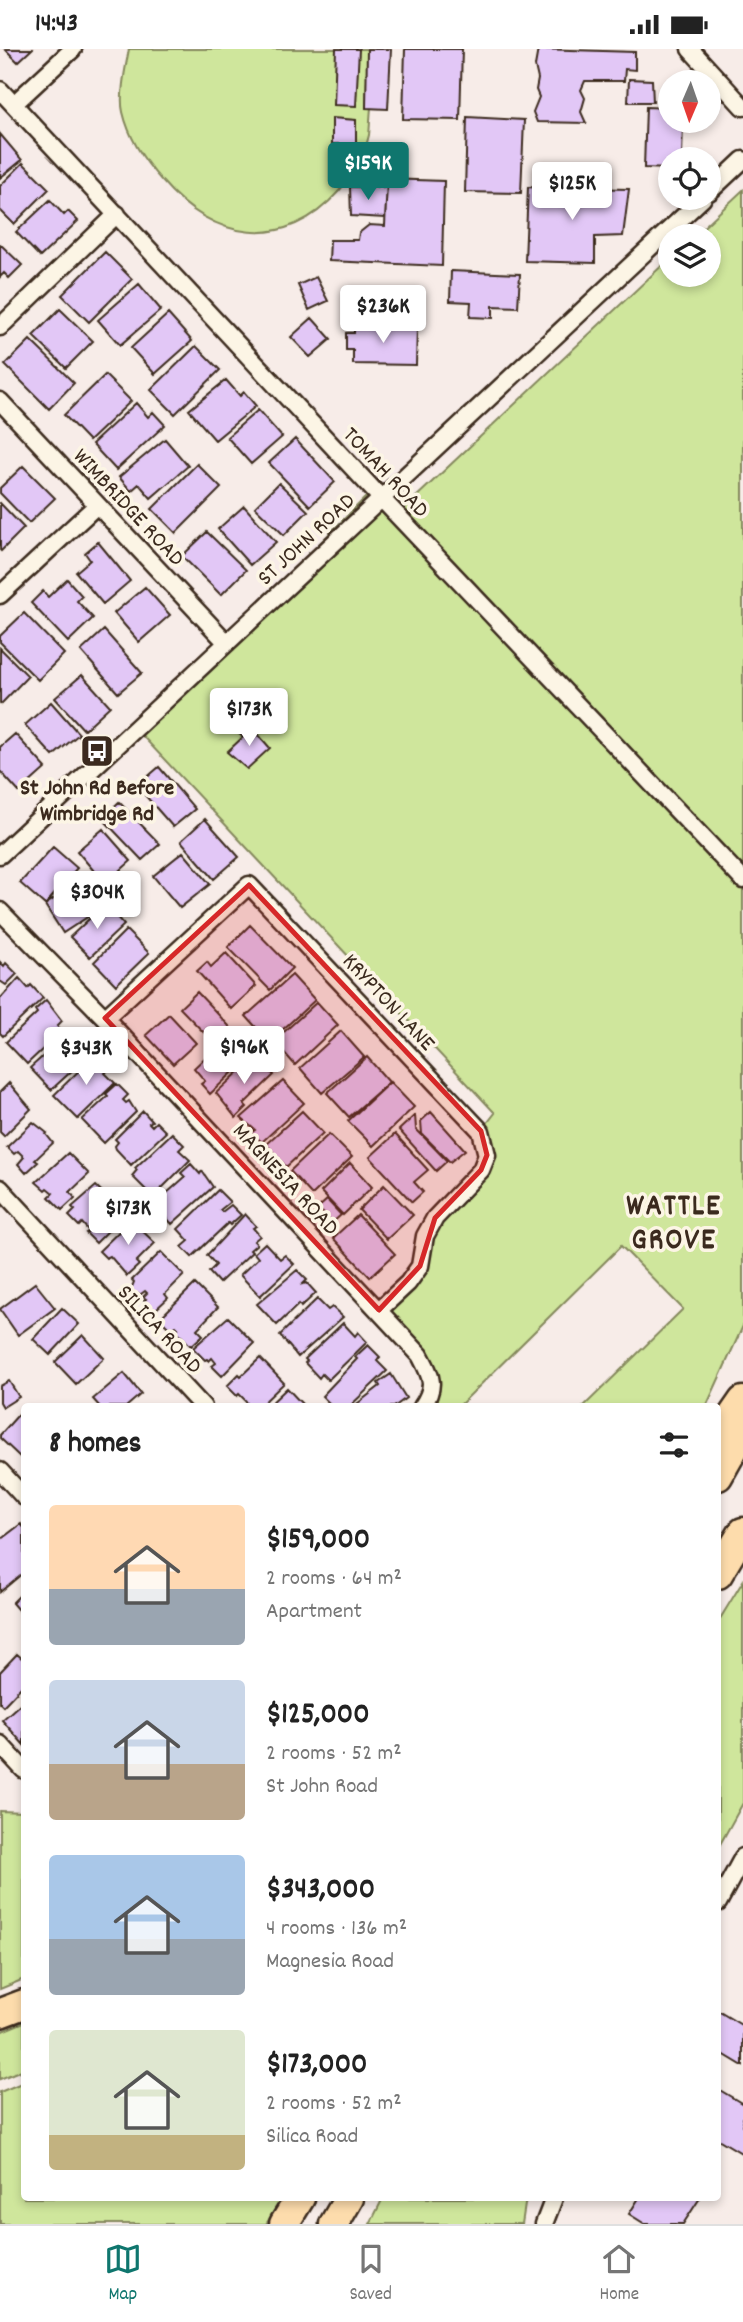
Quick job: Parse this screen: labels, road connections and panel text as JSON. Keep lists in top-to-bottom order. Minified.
{"streets":{"street":["TOMAH ROAD","WIMBRIDGE ROAD","ST JOHN ROAD","KRYPTON LANE","MAGNESIA ROAD","SILICA ROAD"]},"crossings":[["TOMAH ROAD","ST JOHN ROAD"],["WIMBRIDGE ROAD","ST JOHN ROAD"],["KRYPTON LANE","MAGNESIA ROAD"]],"districts":["WATTLE GROVE"],"places":{"bus stop":["St John Rd Before Wimbridge Rd"]},"north":"bottom","page":{"status":"14:43","price":["$159K","$125K","$236K","$173K","$304K","$196K","$343K","$173K"],"heading":"8 homes","list":[{"name":"$159,000","note":"2 rooms · 64 m² · Apartment"},{"name":"$125,000","note":"2 rooms · 52 m² · St John Road"},{"name":"$343,000","note":"4 rooms · 136 m² · Magnesia Road"},{"name":"$173,000","note":"2 rooms · 52 m² · Silica Road"}],"tabs":["Map","Saved","Home"]}}
